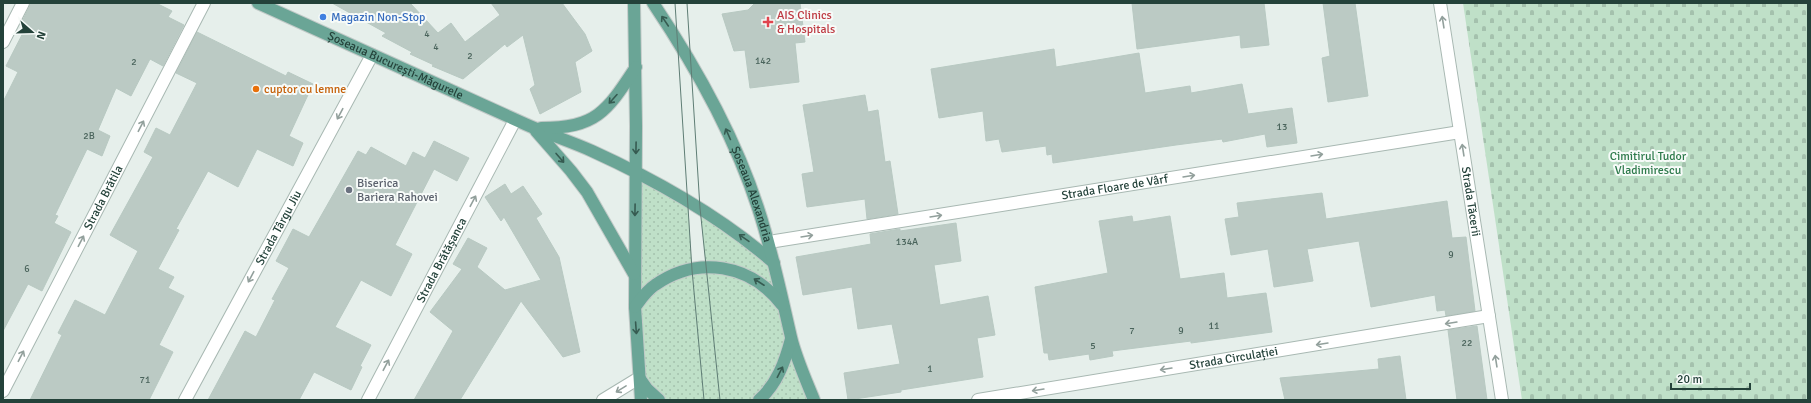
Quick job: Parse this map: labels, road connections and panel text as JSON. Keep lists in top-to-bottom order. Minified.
{"streets":{"main road":["Șoseaua București-Măgurele","Șoseaua Alexandria"],"street":["Strada Floare de Vârf","Strada Brătila","Strada Tăcerii","Strada Târgu Jiu","Strada Brătășanca","Strada Circulației"]},"crossings":[["Șoseaua București-Măgurele","Șoseaua Alexandria"],["Șoseaua București-Măgurele","Strada Târgu Jiu"],["Șoseaua București-Măgurele","Strada Brătășanca"],["Strada Floare de Vârf","Șoseaua Alexandria"],["Strada Floare de Vârf","Strada Tăcerii"],["Strada Tăcerii","Strada Circulației"]],"one_way":["Strada Floare de Vârf","Șoseaua Alexandria","Strada Brătila","Strada Tăcerii","Strada Târgu Jiu","Strada Brătășanca","Strada Circulației"],"parks":["Cimitirul Tudor Vladimirescu"],"places":{"other":["Magazin Non-Stop","cuptor cu lemne","Biserica Bariera Rahovei"],"health":["AIS Clinics & Hospitals"]},"house_numbers":["4","4","2","142","2","13","2B","134A","9","6","11","7","9","22","5","1","71"],"scale_bar":"20 m","north":"right"}
